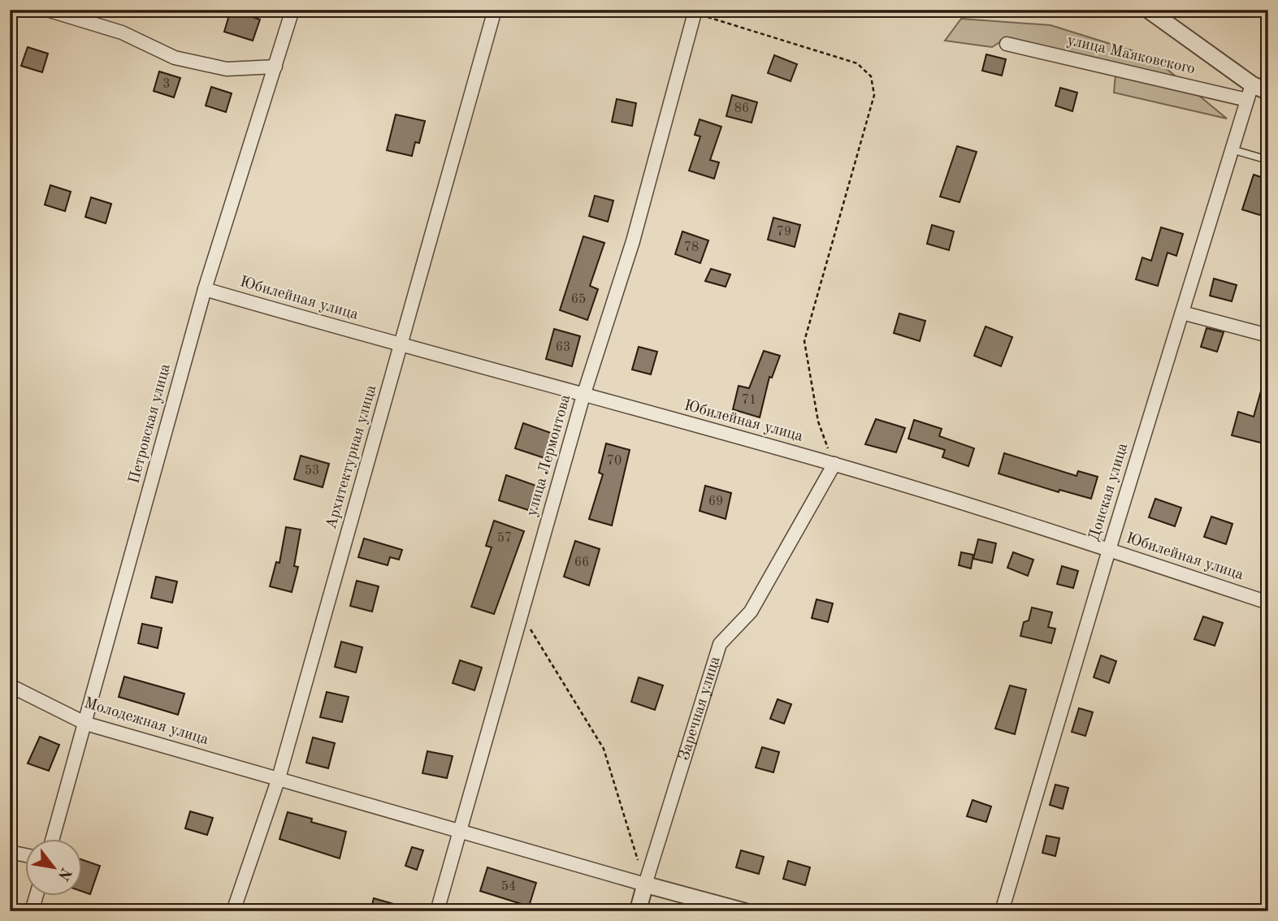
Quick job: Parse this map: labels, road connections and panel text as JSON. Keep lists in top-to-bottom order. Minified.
{"streets":{"street":["улица Маяковского","Юбилейная улица","Петровская улица","улица Лермонтова","Архитектурная улица","Донская улица","Заречная улица","Молодежная улица"]},"crossings":[["улица Маяковского","Донская улица"],["Юбилейная улица","Петровская улица"],["Юбилейная улица","улица Лермонтова"],["Юбилейная улица","Архитектурная улица"],["Юбилейная улица","Донская улица"],["Юбилейная улица","Заречная улица"],["Петровская улица","Молодежная улица"],["улица Лермонтова","Молодежная улица"],["Архитектурная улица","Молодежная улица"],["Заречная улица","Молодежная улица"]],"house_numbers":["3","86","79","78","65","63","71","70","53","69","57","66","54"],"north":"bottom right"}
